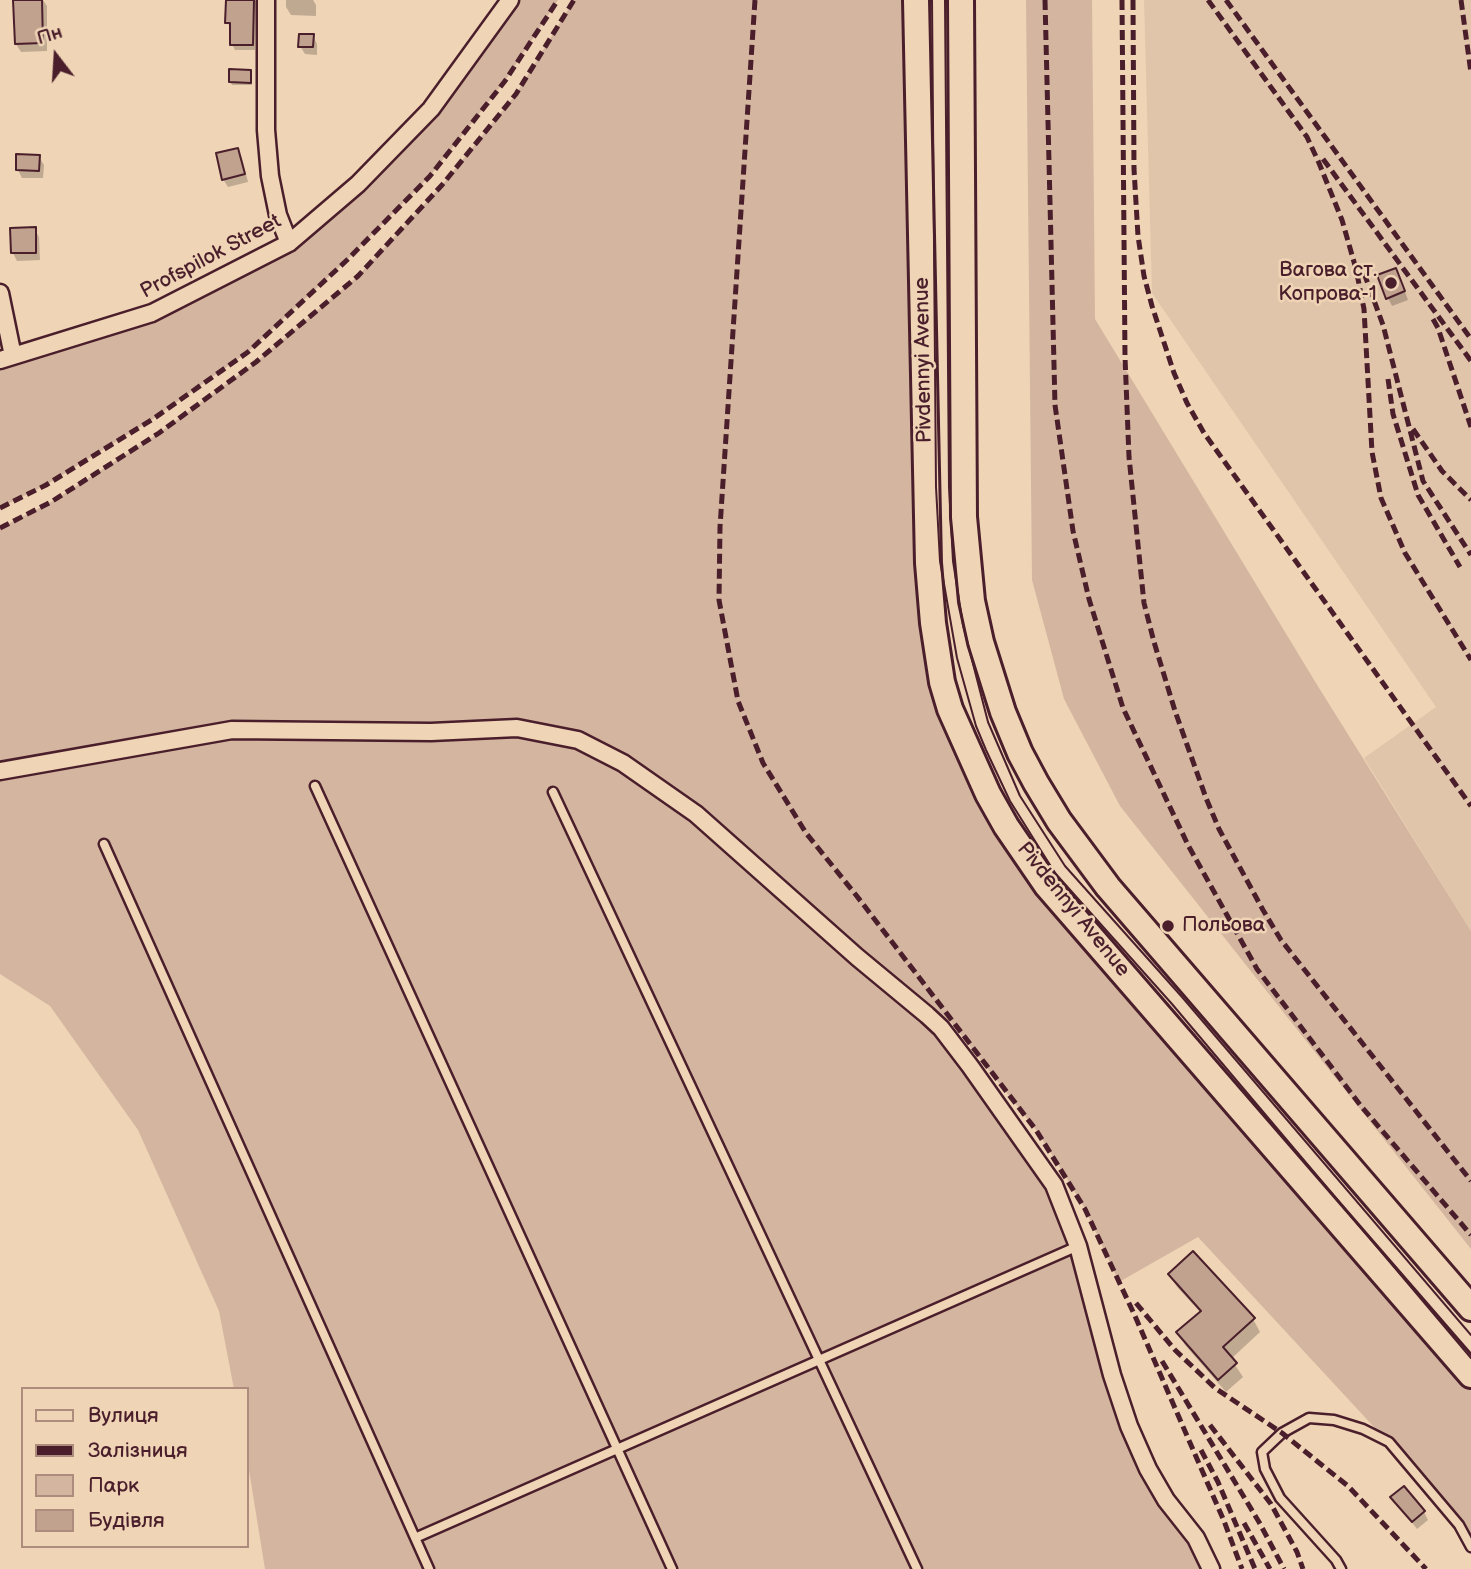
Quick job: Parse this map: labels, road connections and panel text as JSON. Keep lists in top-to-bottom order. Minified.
{"streets":{"main road":["Pivdennyi Avenue"],"street":["Profspilok Street"]},"places":["Вагова ст. Копрова-1","Польова"],"legend":["Вулиця","Залізниця","Парк","Будівля"],"north":"top"}
